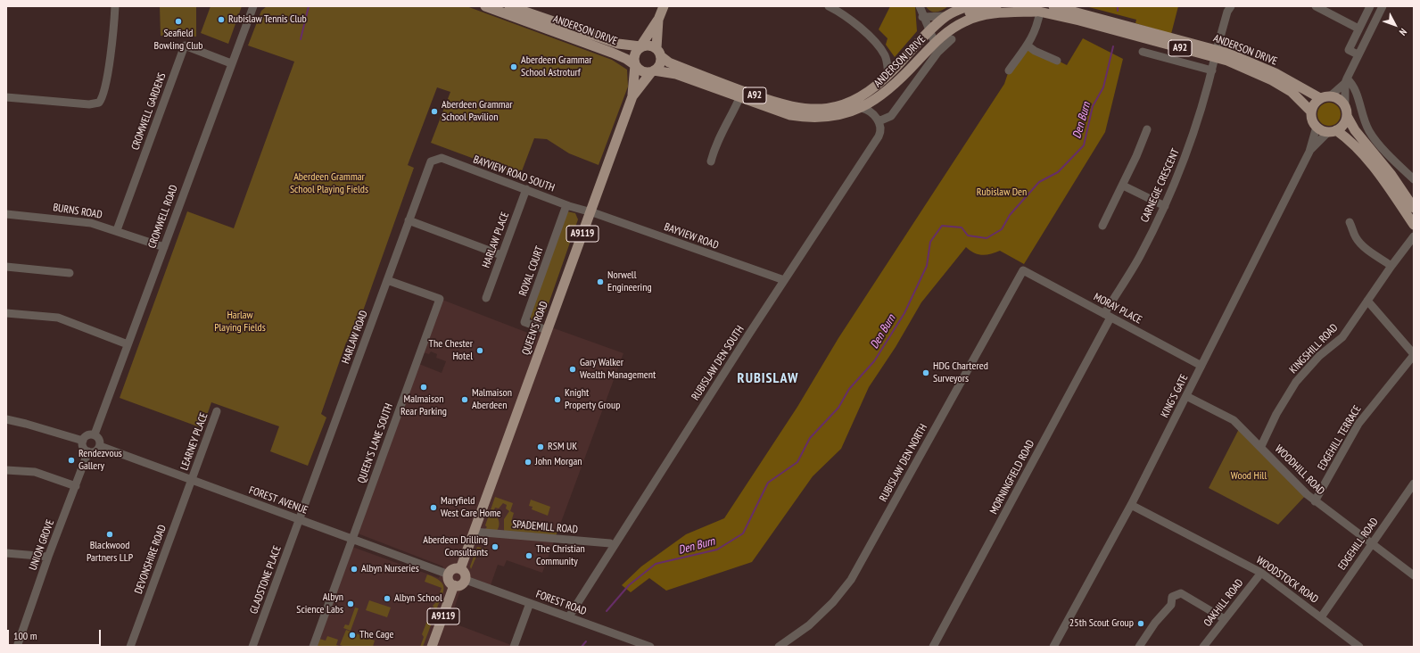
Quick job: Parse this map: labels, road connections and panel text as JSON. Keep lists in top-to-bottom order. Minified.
{"streets":{"main road":["ANDERSON DRIVE","A92","A9119","QUEEN'S ROAD"],"street":["CROMWELL GARDENS","BAYVIEW ROAD SOUTH","CARNEGIE CRESCENT","BURNS ROAD","CROMWELL ROAD","BAYVIEW ROAD","HARLAW PLACE","ROYAL COURT","MORAY PLACE","HARLAW ROAD","KINGSHILL ROAD","RUBISLAW DEN SOUTH","KING'S GATE","EDGEHILL TERRACE","LEARNEY PLACE","QUEEN'S LANE SOUTH","RUBISLAW DEN NORTH","WOODHILL ROAD","MORNINGFIELD ROAD","FOREST AVENUE","SPADEMILL ROAD","EDGEHILL ROAD","UNION GROVE","DEVONSHIRE ROAD","GLADSTONE PLACE","WOODSTOCK ROAD","FOREST ROAD","OAKHILL ROAD"]},"crossings":[["ANDERSON DRIVE","A92"],["ANDERSON DRIVE","CARNEGIE CRESCENT"],["ANDERSON DRIVE","QUEEN'S ROAD"],["ANDERSON DRIVE","KING'S GATE"],["A92","QUEEN'S ROAD"],["A92","KING'S GATE"],["CROMWELL GARDENS","BURNS ROAD"],["CROMWELL GARDENS","CROMWELL ROAD"],["BAYVIEW ROAD SOUTH","BAYVIEW ROAD"],["BAYVIEW ROAD SOUTH","HARLAW PLACE"],["BAYVIEW ROAD SOUTH","ROYAL COURT"],["BAYVIEW ROAD SOUTH","QUEEN'S ROAD"],["BAYVIEW ROAD SOUTH","HARLAW ROAD"],["CARNEGIE CRESCENT","MORAY PLACE"],["CARNEGIE CRESCENT","MORNINGFIELD ROAD"],["BURNS ROAD","CROMWELL ROAD"],["CROMWELL ROAD","FOREST AVENUE"],["CROMWELL ROAD","UNION GROVE"],["A9119","QUEEN'S ROAD"],["A9119","FOREST AVENUE"],["A9119","FOREST ROAD"],["BAYVIEW ROAD","QUEEN'S ROAD"],["BAYVIEW ROAD","RUBISLAW DEN SOUTH"],["ROYAL COURT","QUEEN'S ROAD"],["MORAY PLACE","KING'S GATE"],["MORAY PLACE","RUBISLAW DEN NORTH"],["MORAY PLACE","MORNINGFIELD ROAD"],["QUEEN'S ROAD","FOREST AVENUE"],["QUEEN'S ROAD","SPADEMILL ROAD"],["QUEEN'S ROAD","FOREST ROAD"],["HARLAW ROAD","QUEEN'S LANE SOUTH"],["HARLAW ROAD","FOREST AVENUE"],["HARLAW ROAD","GLADSTONE PLACE"],["KINGSHILL ROAD","WOODHILL ROAD"],["RUBISLAW DEN SOUTH","SPADEMILL ROAD"],["RUBISLAW DEN SOUTH","FOREST ROAD"],["KING'S GATE","WOODHILL ROAD"],["KING'S GATE","WOODSTOCK ROAD"],["EDGEHILL TERRACE","WOODHILL ROAD"],["LEARNEY PLACE","FOREST AVENUE"],["LEARNEY PLACE","DEVONSHIRE ROAD"],["QUEEN'S LANE SOUTH","FOREST AVENUE"],["WOODHILL ROAD","EDGEHILL ROAD"],["FOREST AVENUE","UNION GROVE"],["FOREST AVENUE","DEVONSHIRE ROAD"],["FOREST AVENUE","GLADSTONE PLACE"],["FOREST AVENUE","FOREST ROAD"],["EDGEHILL ROAD","WOODSTOCK ROAD"],["WOODSTOCK ROAD","OAKHILL ROAD"]],"districts":["RUBISLAW"],"water":["Den Burn"],"parks":["Aberdeen Grammar School Playing Fields","Rubislaw Den","Harlaw Playing Fields","Wood Hill"],"places":["Rubislaw Tennis Club","Seafield Bowling Club","Aberdeen Grammar School Astroturf","Aberdeen Grammar School Pavilion","Norwell Engineering","The Chester Hotel","Gary Walker Wealth Management","HDG Chartered Surveyors","Malmaison Rear Parking","Malmaison Aberdeen","Knight Property Group","RSM UK","Rendezvous Gallery","John Morgan","Maryfield West Care Home","Blackwood Partners LLP","Aberdeen Drilling Consultants","The Christian Community","Albyn Nurseries","Albyn School","Albyn Science Labs","25th Scout Group","The Cage"],"scale_bar":"100 m","north":"bottom right"}
